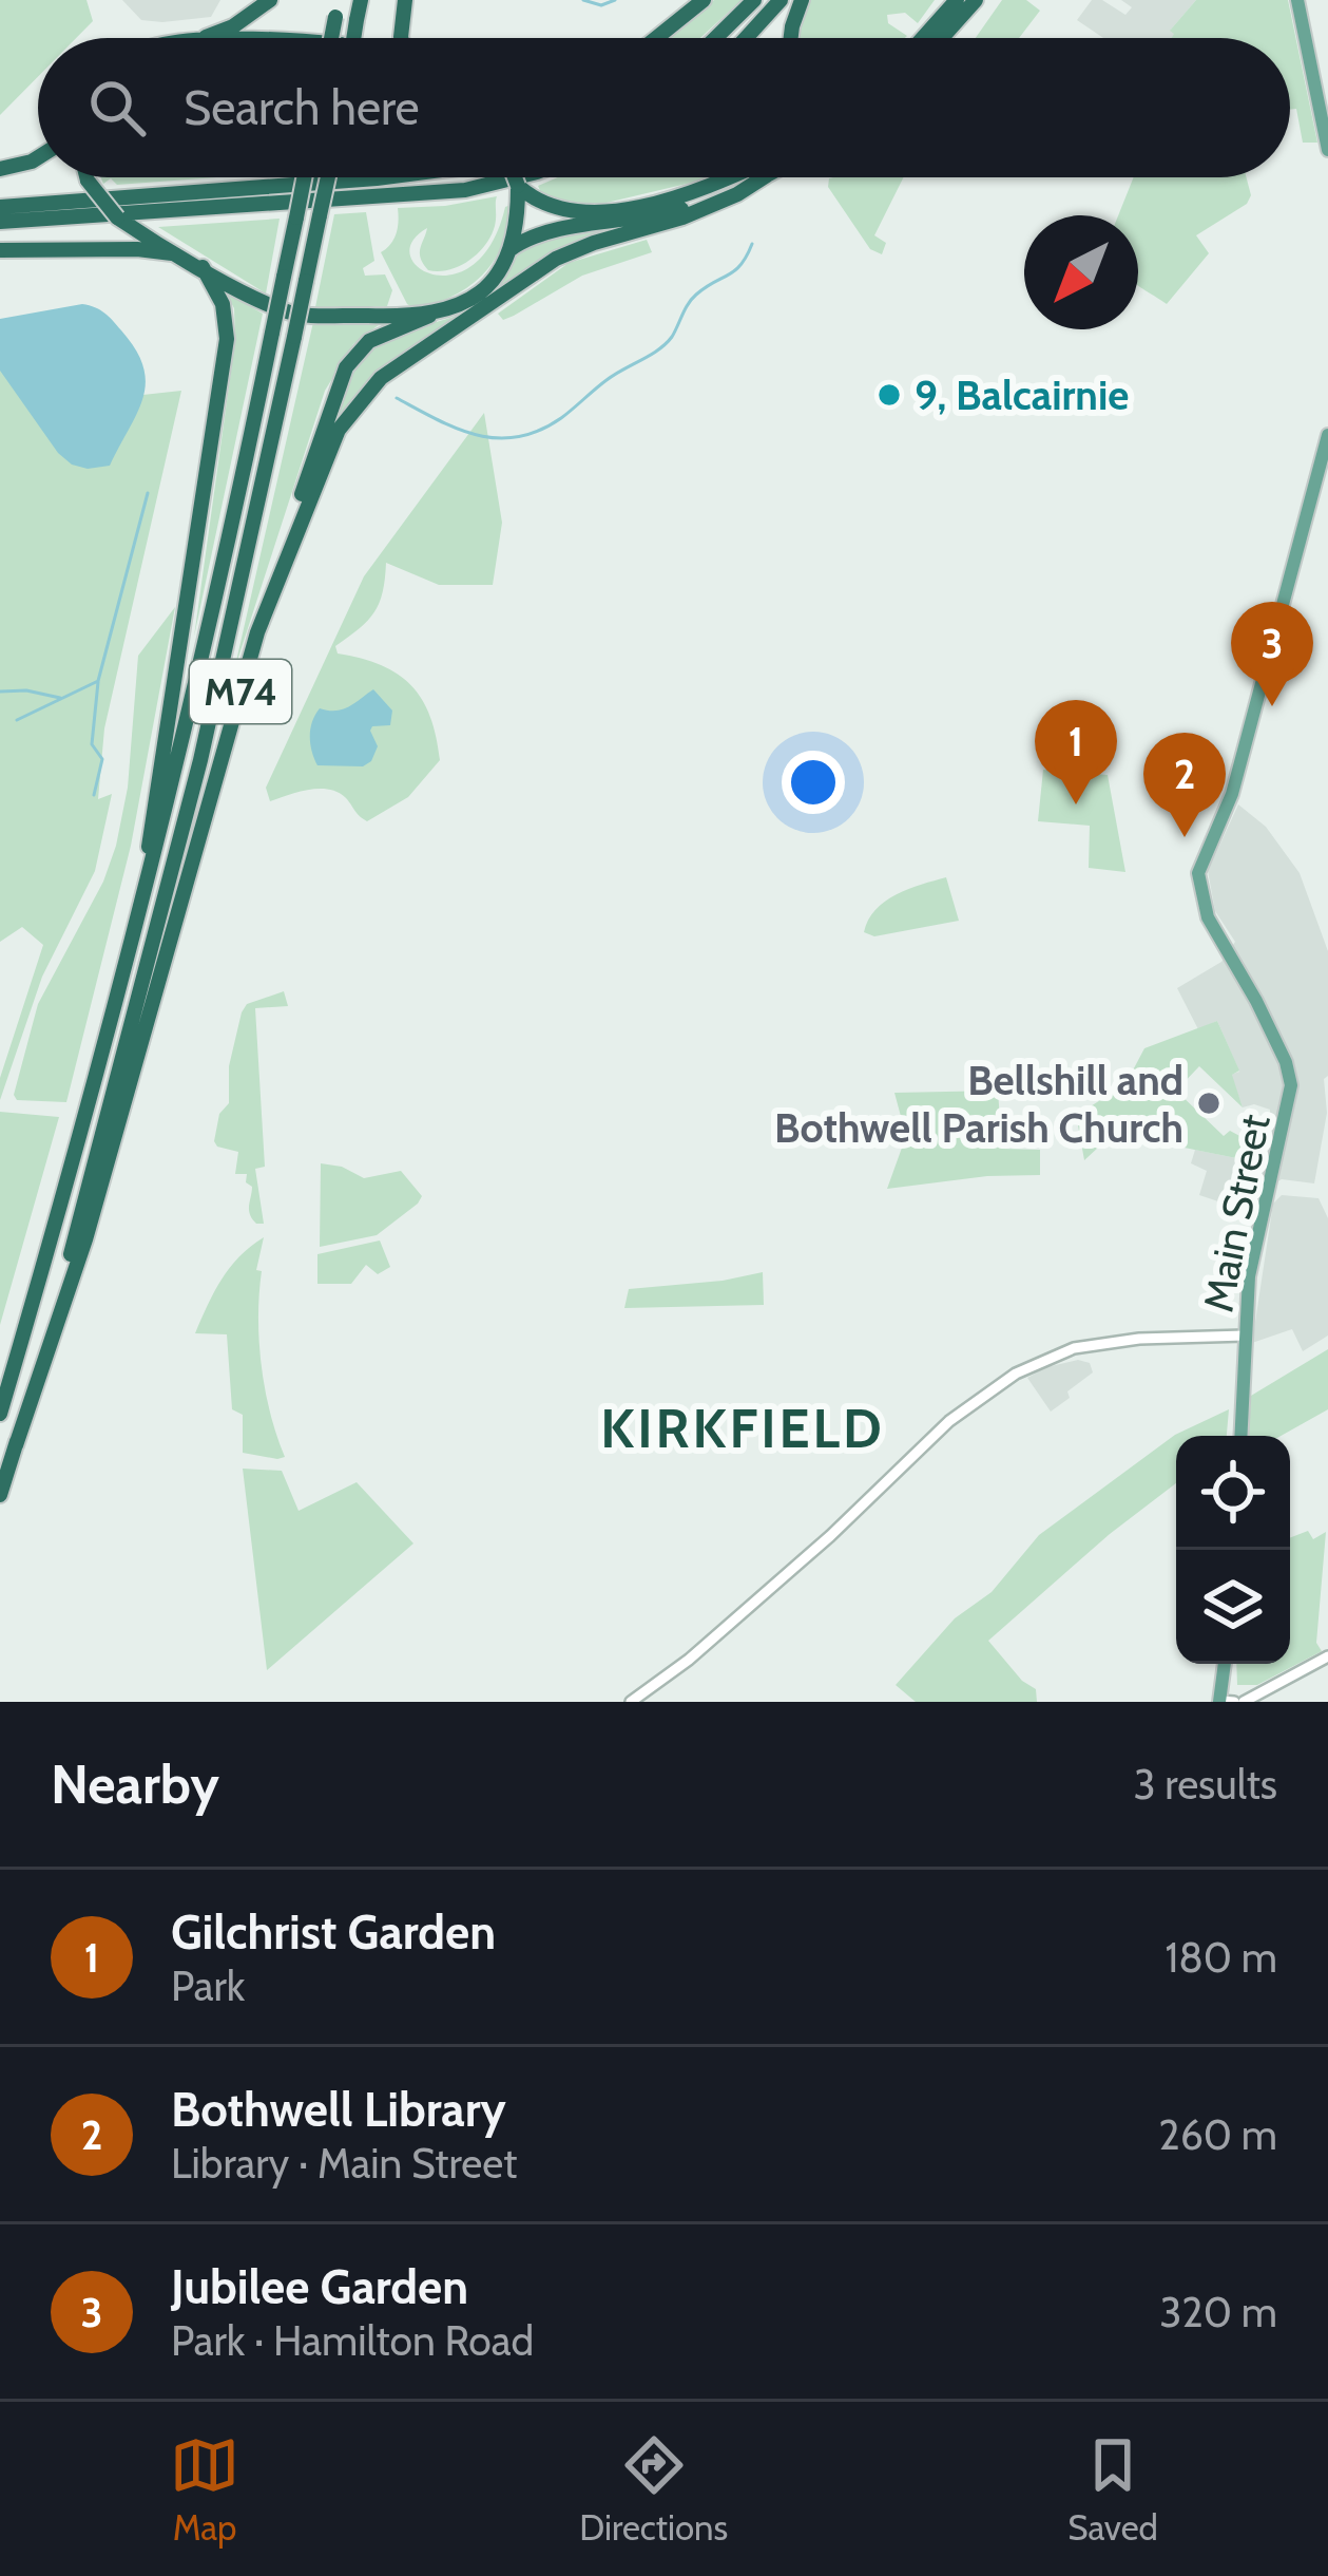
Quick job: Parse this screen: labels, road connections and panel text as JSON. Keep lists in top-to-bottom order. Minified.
{"streets":{"highway":["M74"],"main road":["Main Street"]},"districts":["KIRKFIELD"],"places":["9, Balcairnie","Bellshill and Bothwell Parish Church"],"north":"bottom left","page":{"search":"Search here","pins":["3","1","2"],"heading":["Nearby","3 results"],"list":[{"mark":"1","name":"Gilchrist Garden","note":"Park","value":"180 m"},{"mark":"2","name":"Bothwell Library","note":"Library · Main Street","value":"260 m"},{"mark":"3","name":"Jubilee Garden","note":"Park · Hamilton Road","value":"320 m"}],"nav":["Map","Directions","Saved"]}}
